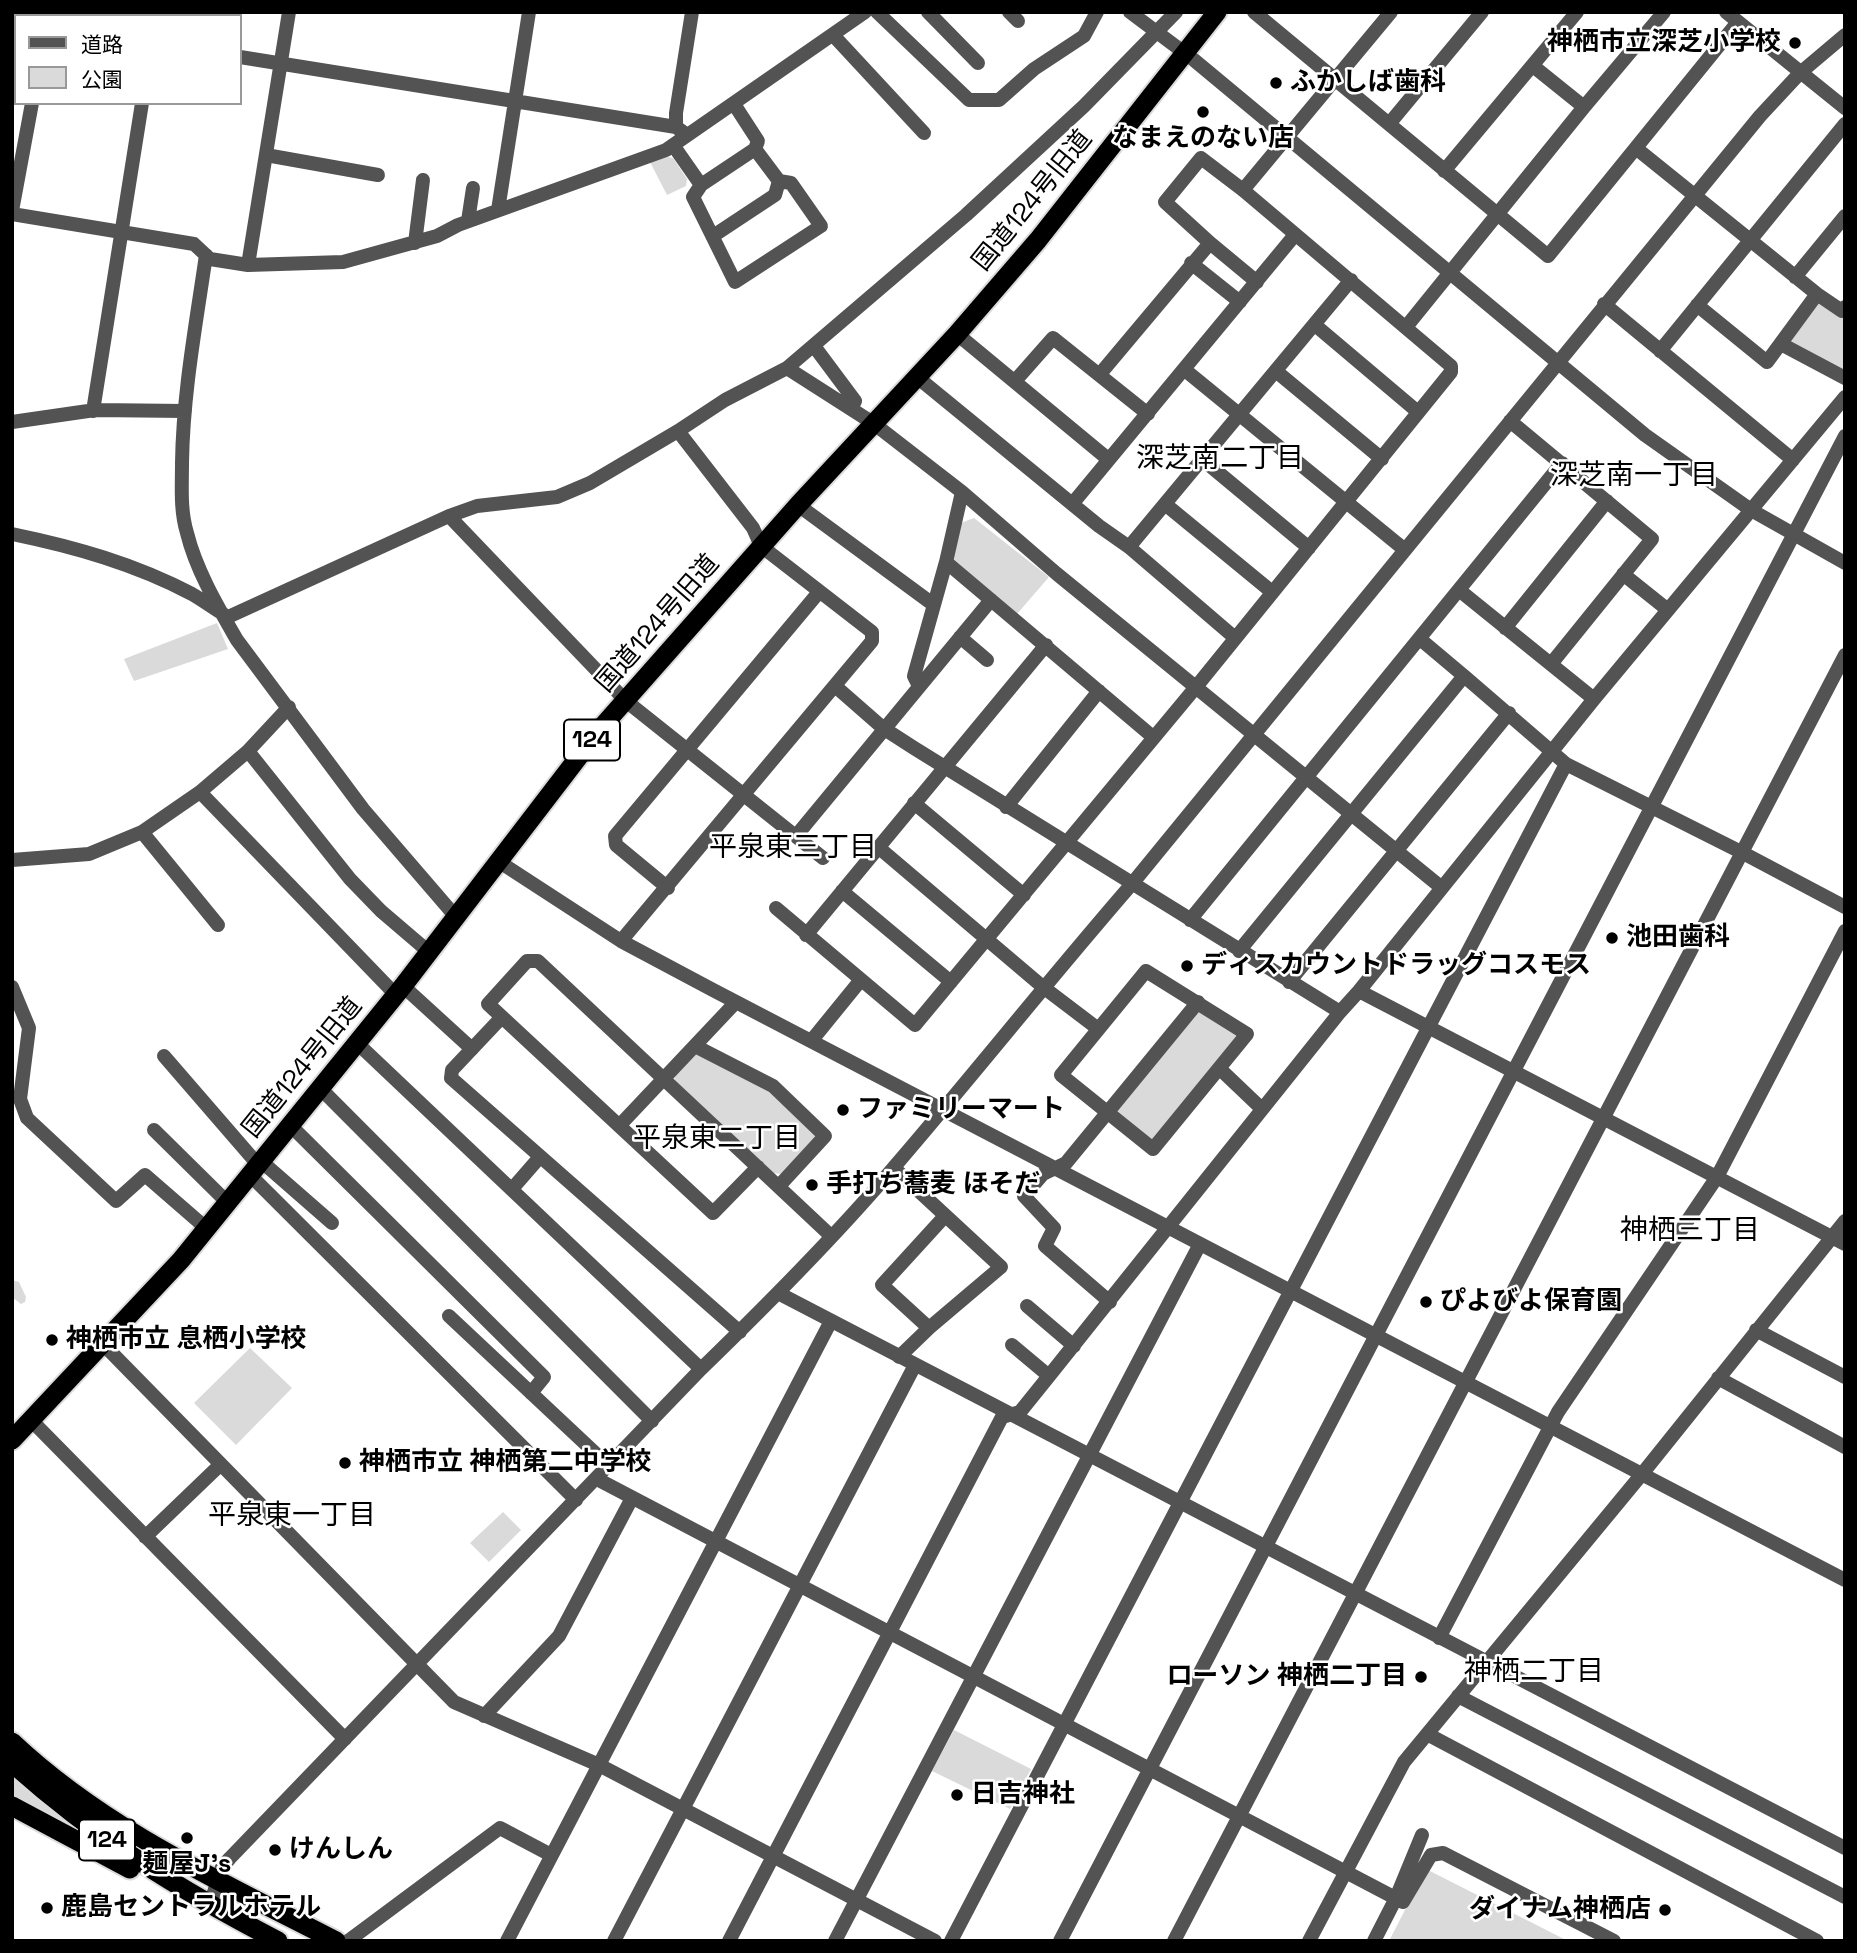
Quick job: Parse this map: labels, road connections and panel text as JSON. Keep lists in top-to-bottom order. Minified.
{"streets":{"highway":["国道124号旧道","124"]},"districts":["深芝南二丁目","深芝南一丁目","平泉東三丁目","平泉東二丁目","神栖三丁目","平泉東一丁目","神栖二丁目"],"places":["神栖市立深芝小学校","ふかしば歯科","なまえのない店","池田歯科","ディスカウントドラッグコスモス","ファミリーマート","手打ち蕎麦 ほそだ","ぴよびよ保育園","神栖市立 息栖小学校","神栖市立 神栖第二中学校","ローソン 神栖二丁目","日吉神社","麺屋J's","けんしん","鹿島セントラルホテル","ダイナム神栖店"],"legend":["道路","公園"]}
